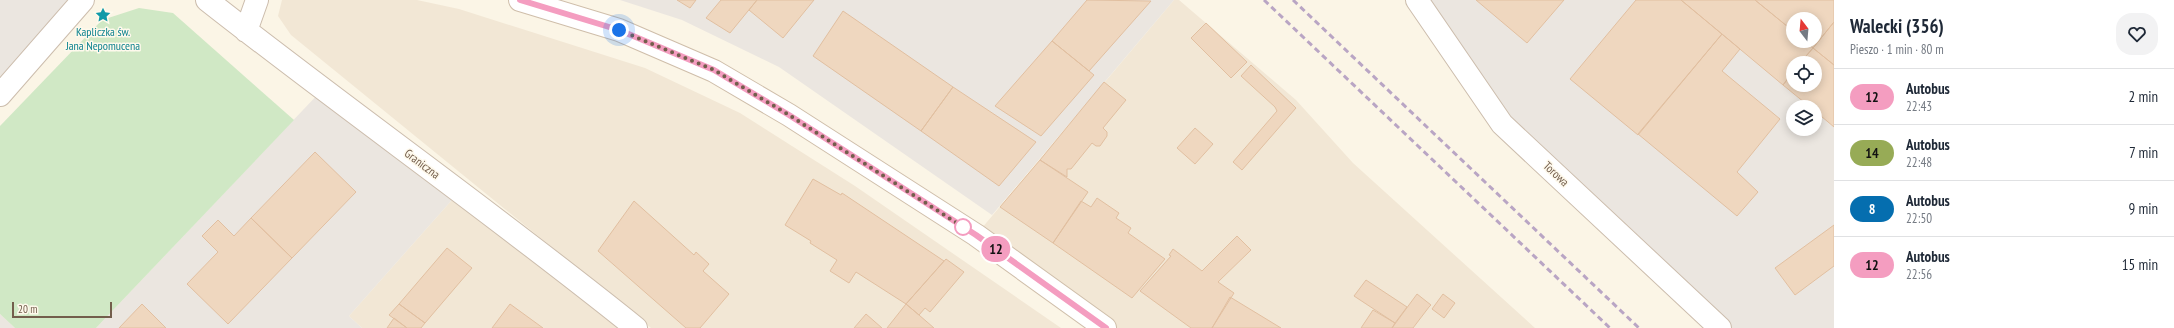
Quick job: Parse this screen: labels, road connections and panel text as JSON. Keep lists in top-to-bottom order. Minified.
{"streets":{"street":["Graniczna","Torowa"]},"places":{"place":["Kapliczka św. Jana Nepomucena"]},"lines":["bus line 12"],"scale_bar":"20 m","north":"top","page":{"on_map":"12","heading":["Walecki (356)","Pieszo · 1 min · 80 m"],"list":[{"mark":"12","name":"Autobus","note":"22:43","value":"2 min"},{"mark":"14","name":"Autobus","note":"22:48","value":"7 min"},{"mark":"8","name":"Autobus","note":"22:50","value":"9 min"},{"mark":"12","name":"Autobus","note":"22:56","value":"15 min"}],"scale":"20 m"}}
